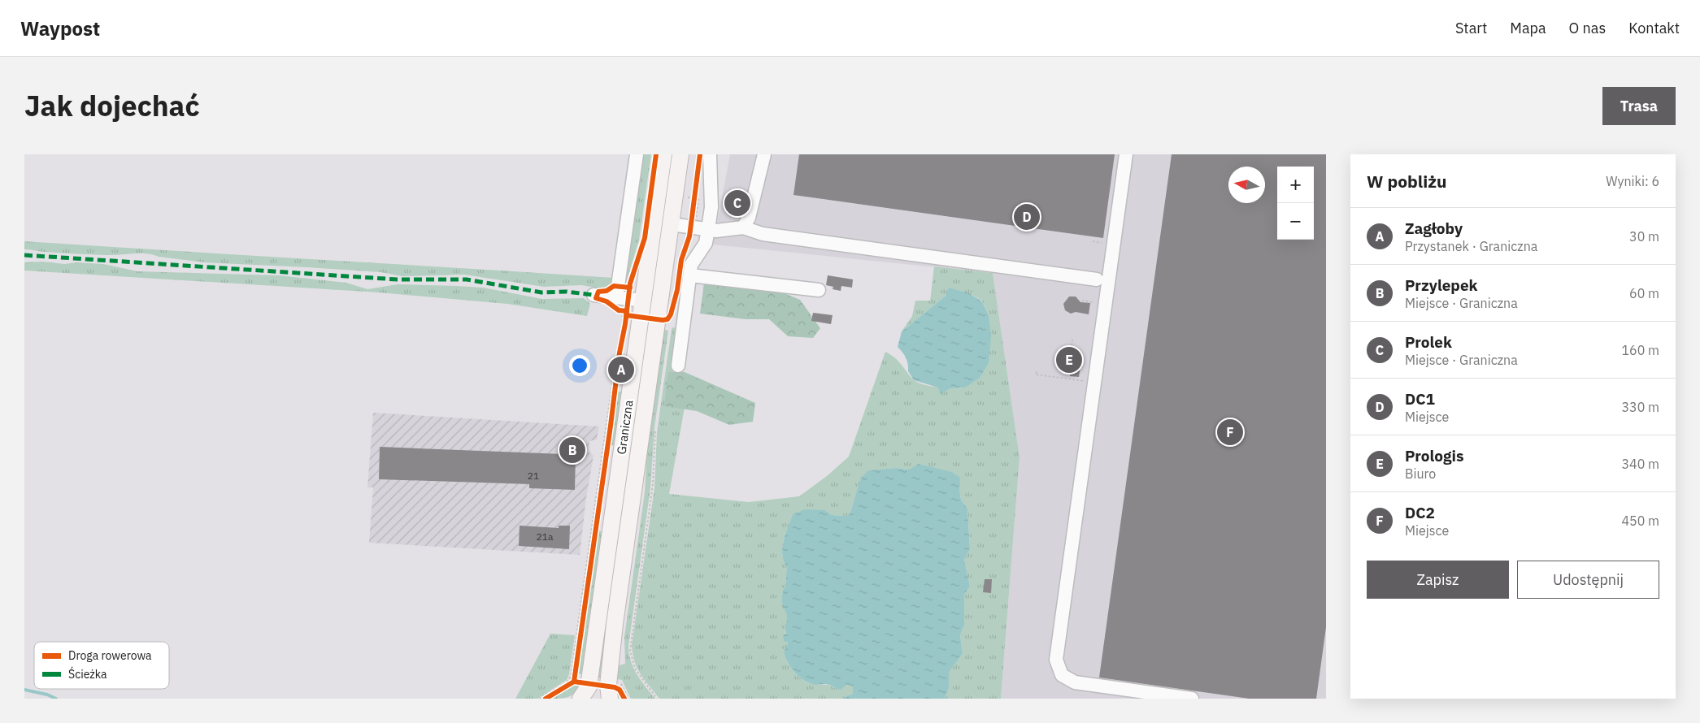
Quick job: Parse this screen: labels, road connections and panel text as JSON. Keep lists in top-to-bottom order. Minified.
{"streets":{"main road":["Graniczna"]},"house_numbers":["21","21a"],"legend":["Droga rowerowa","Ścieżka"],"north":"left","page":{"header":"Waypost","nav":["Start","Mapa","O nas","Kontakt"],"title":"Jak dojechać","buttons":["Trasa",["Zapisz","Udostępnij"]],"heading":["W pobliżu","Wyniki: 6"],"map_buttons":["+","−"],"pins":["C","D","E","A","F","B"],"list":[{"mark":"A","name":"Zagłoby","note":"Przystanek · Graniczna","value":"30 m"},{"mark":"B","name":"Przylepek","note":"Miejsce · Graniczna","value":"60 m"},{"mark":"C","name":"Prolek","note":"Miejsce · Graniczna","value":"160 m"},{"mark":"D","name":"DC1","note":"Miejsce","value":"330 m"},{"mark":"E","name":"Prologis","note":"Biuro","value":"340 m"},{"mark":"F","name":"DC2","note":"Miejsce","value":"450 m"}]}}
